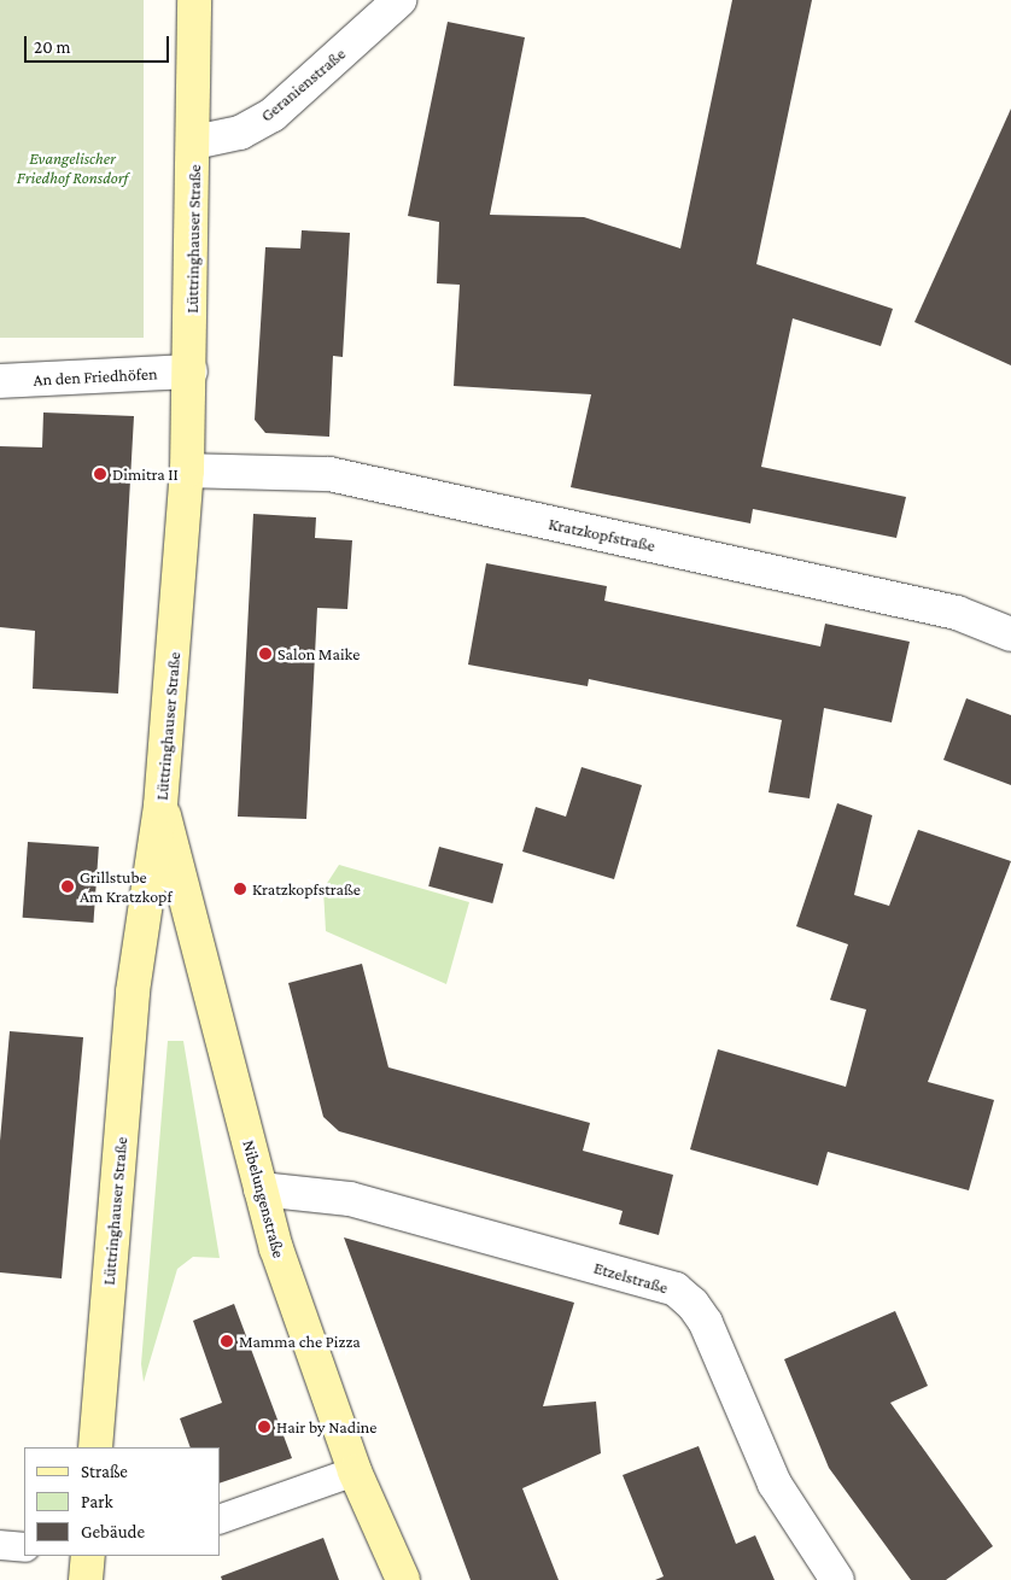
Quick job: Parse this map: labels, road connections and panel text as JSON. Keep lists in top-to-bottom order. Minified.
{"streets":{"main road":["Lüttringhauser Straße","Nibelungenstraße"],"street":["Geranienstraße","An den Friedhöfen","Kratzkopfstraße","Etzelstraße"]},"crossings":[["Geranienstraße","Lüttringhauser Straße"],["Lüttringhauser Straße","An den Friedhöfen"],["Lüttringhauser Straße","Kratzkopfstraße"],["Lüttringhauser Straße","Nibelungenstraße"],["Nibelungenstraße","Etzelstraße"]],"parks":["Evangelischer Friedhof Ronsdorf"],"places":["Dimitra II","Salon Maike","Grillstube Am Kratzkopf","Kratzkopfstraße","Mamma che Pizza","Hair by Nadine"],"legend":["Straße","Park","Gebäude"],"scale_bar":"20 m"}
